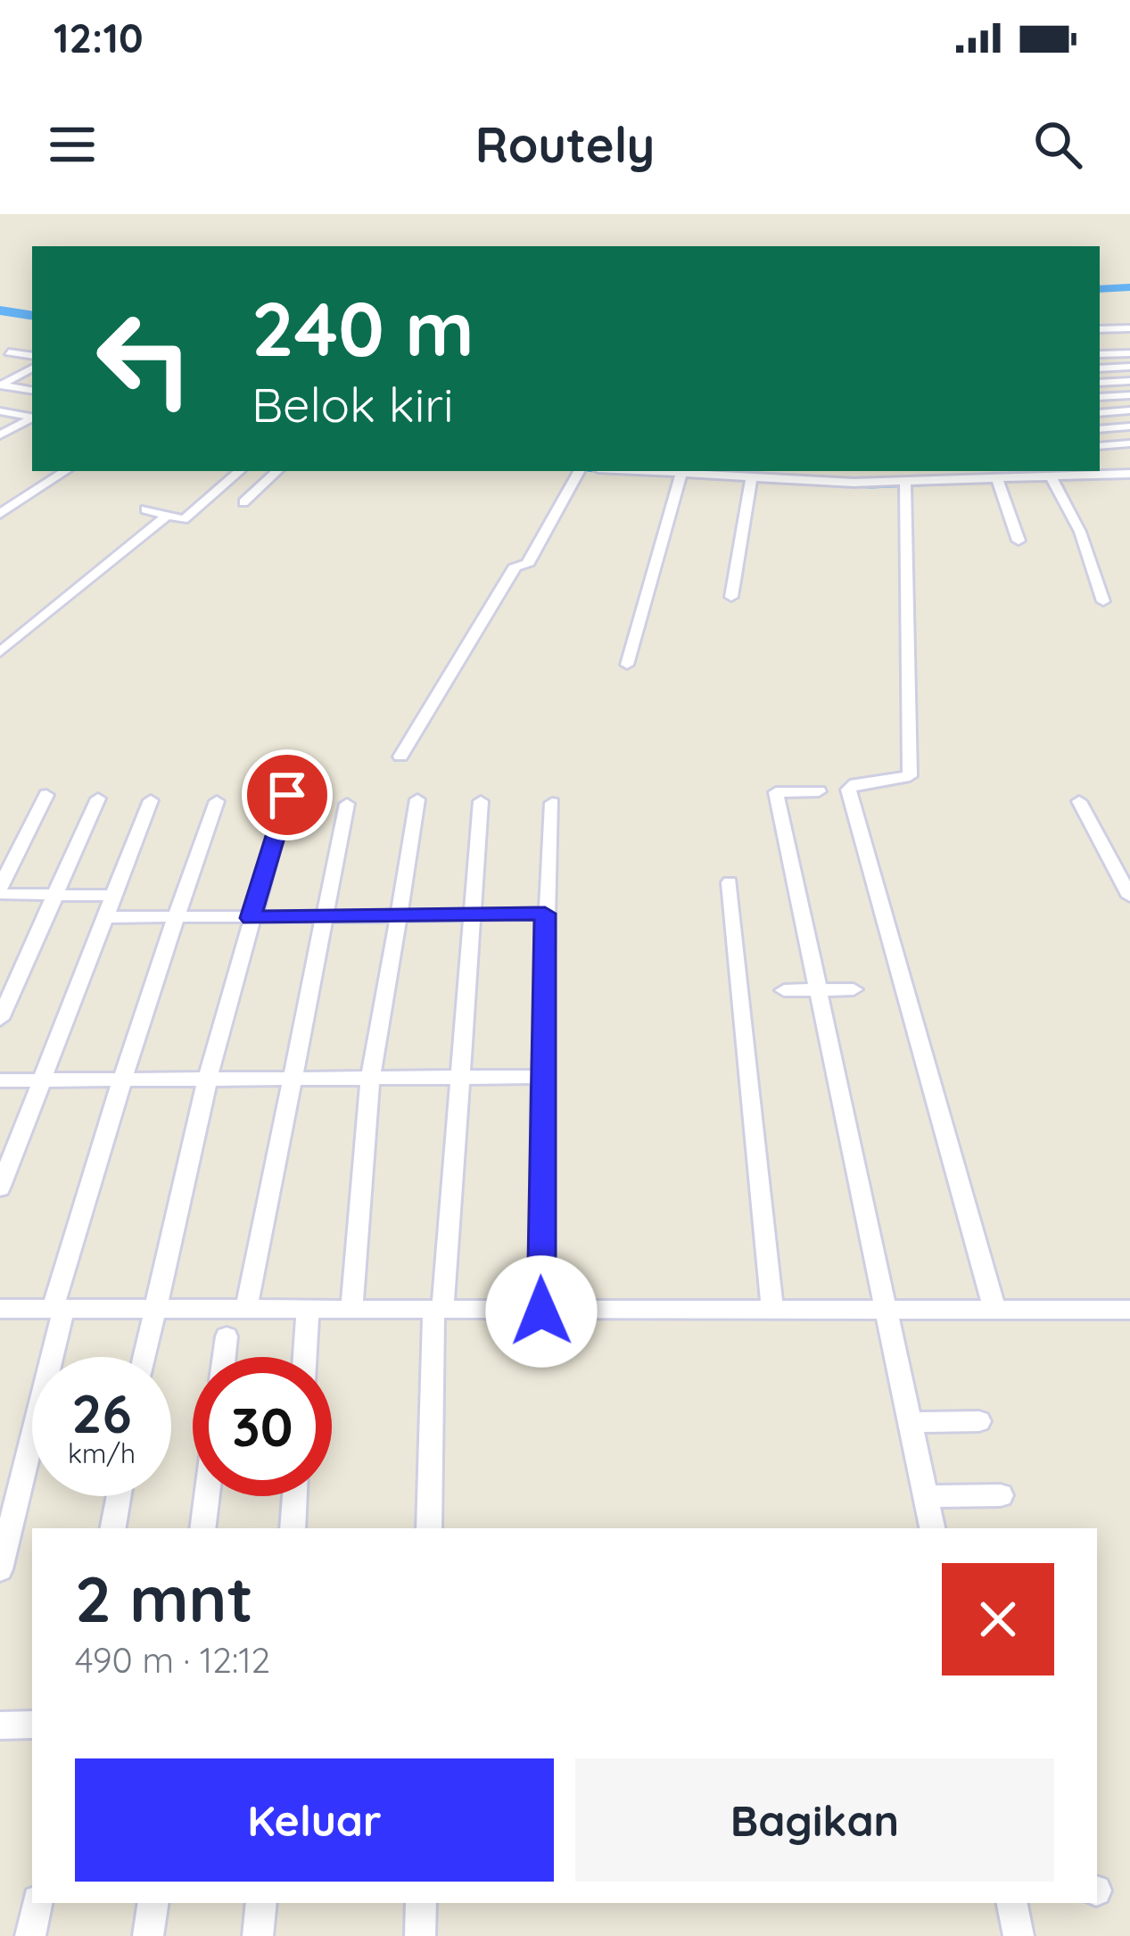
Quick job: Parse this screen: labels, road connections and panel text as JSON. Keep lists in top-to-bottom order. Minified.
{"page":{"status":"12:10","header":"Routely","turn":["240 m","Belok kiri"],"speed":"26 km/h","limit":"30","heading":["2 mnt","490 m · 12:12"],"buttons":["Keluar","Bagikan"]}}
